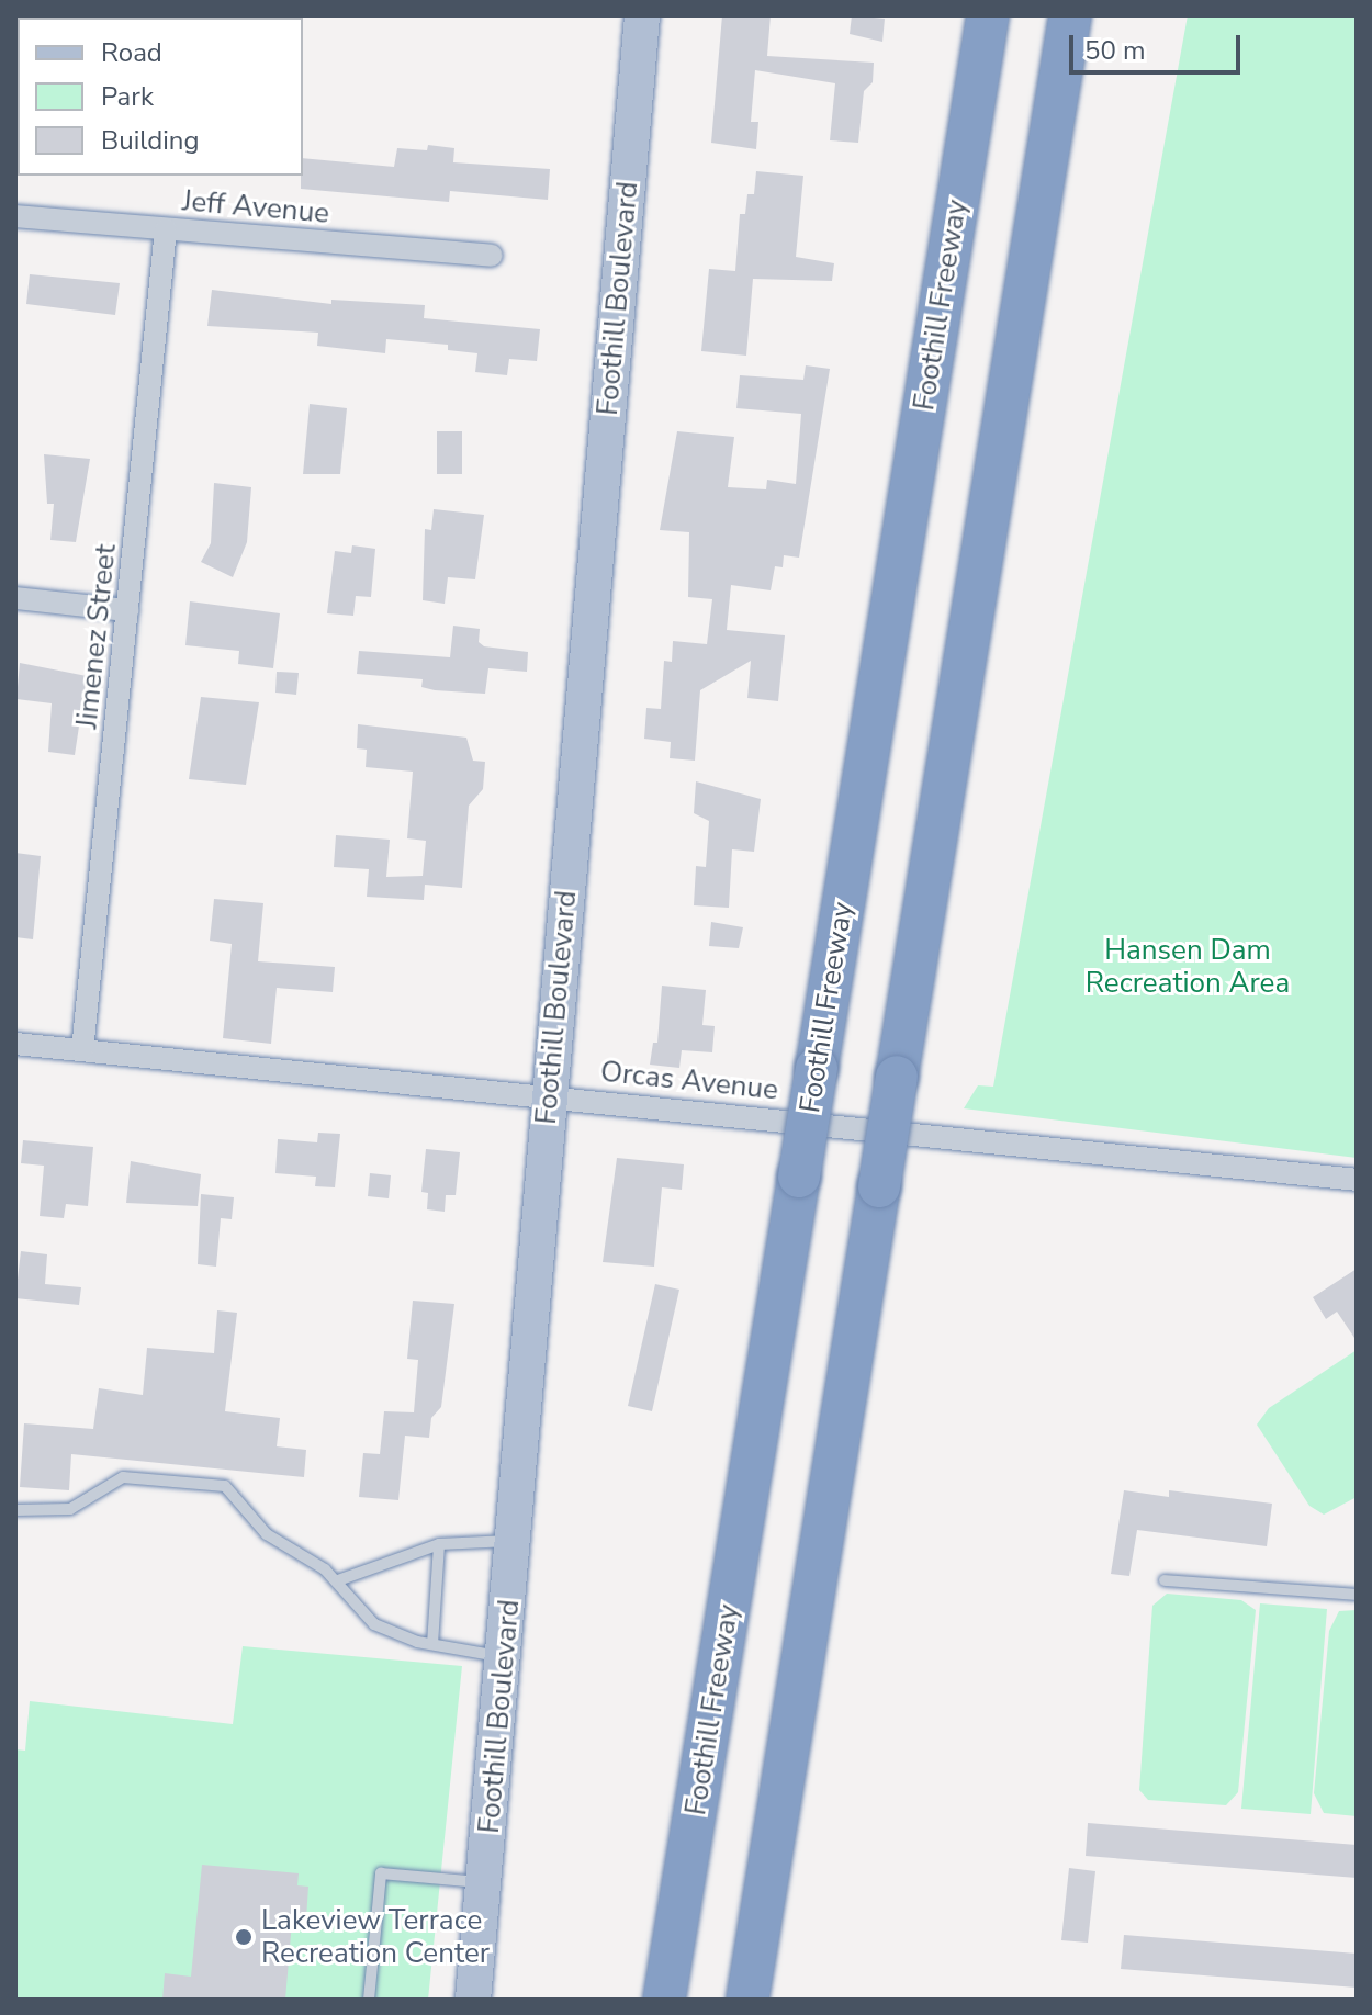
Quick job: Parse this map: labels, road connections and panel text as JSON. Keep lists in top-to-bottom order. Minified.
{"streets":{"highway":["Foothill Freeway"],"main road":["Foothill Boulevard"],"street":["Jeff Avenue","Jimenez Street","Orcas Avenue"]},"crossings":[["Jeff Avenue","Jimenez Street"],["Foothill Boulevard","Orcas Avenue"],["Jimenez Street","Orcas Avenue"]],"parks":["Hansen Dam Recreation Area"],"places":["Lakeview Terrace Recreation Center"],"legend":["Road","Park","Building"],"scale_bar":"50 m"}
